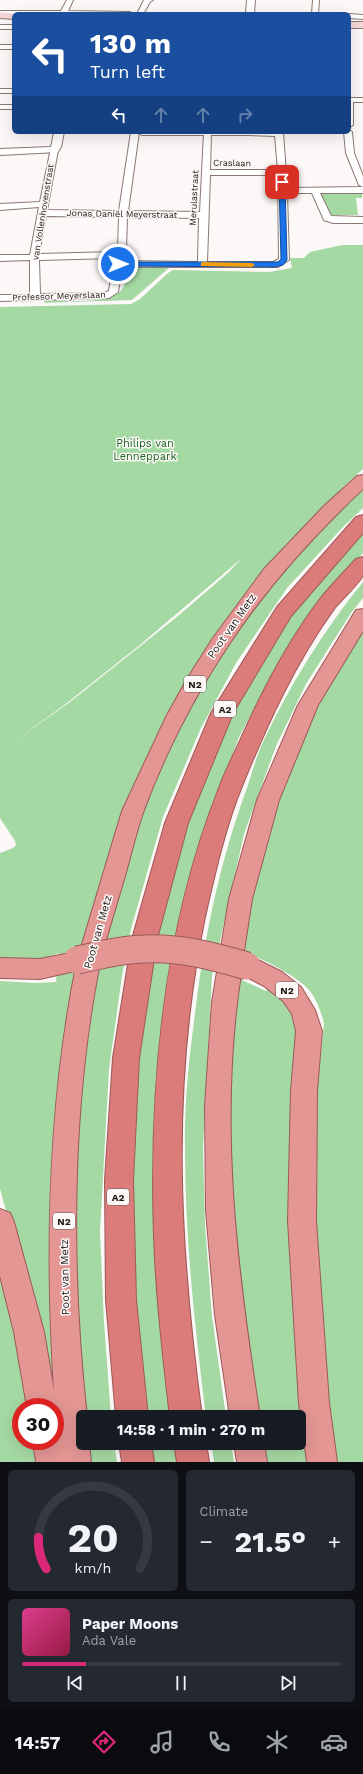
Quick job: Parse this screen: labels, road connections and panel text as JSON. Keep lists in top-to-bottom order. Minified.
{"streets":{"highway":["Poot van Metz","N2","A2"],"street":["Craslaan","Merulastraat","van Vollenhovenstraat","Jonas Daniël Meyerstraat","Professor Meyerslaan"]},"crossings":[["Craslaan","Merulastraat"],["Merulastraat","Jonas Daniël Meyerstraat"],["van Vollenhovenstraat","Jonas Daniël Meyerstraat"],["van Vollenhovenstraat","Professor Meyerslaan"]],"parks":["Philips van Lenneppark"],"page":{"turn":["130 m","Turn left"],"limit":"30","trip":"14:58 · 1 min · 270 m","tile":"Climate","heat":["−","21.5°","+"],"song":["Paper Moons","Ada Vale"],"tabs":"14:57","gauge":["20","km/h"]}}
